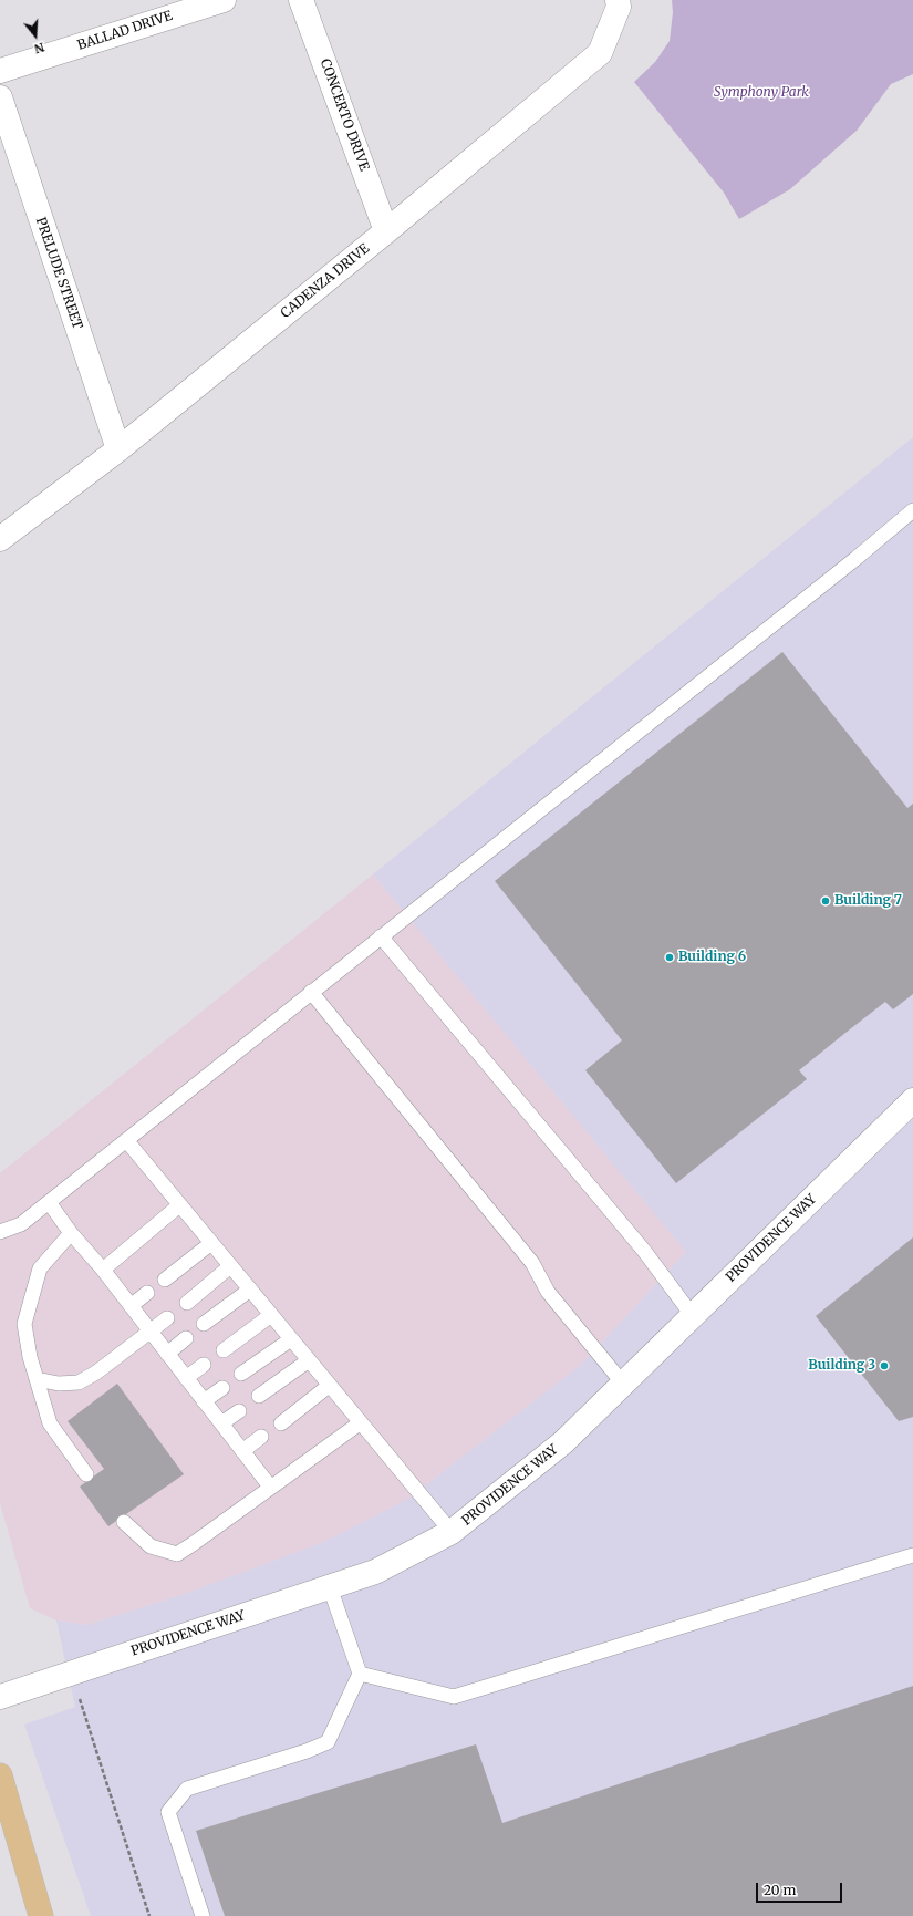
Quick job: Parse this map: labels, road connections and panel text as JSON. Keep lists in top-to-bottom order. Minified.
{"streets":{"street":["BALLAD DRIVE","CONCERTO DRIVE","PRELUDE STREET","CADENZA DRIVE","PROVIDENCE WAY"]},"crossings":[["CONCERTO DRIVE","CADENZA DRIVE"],["PRELUDE STREET","CADENZA DRIVE"]],"parks":["Symphony Park"],"places":["Building 7","Building 6","Building 3"],"scale_bar":"20 m","north":"bottom"}
